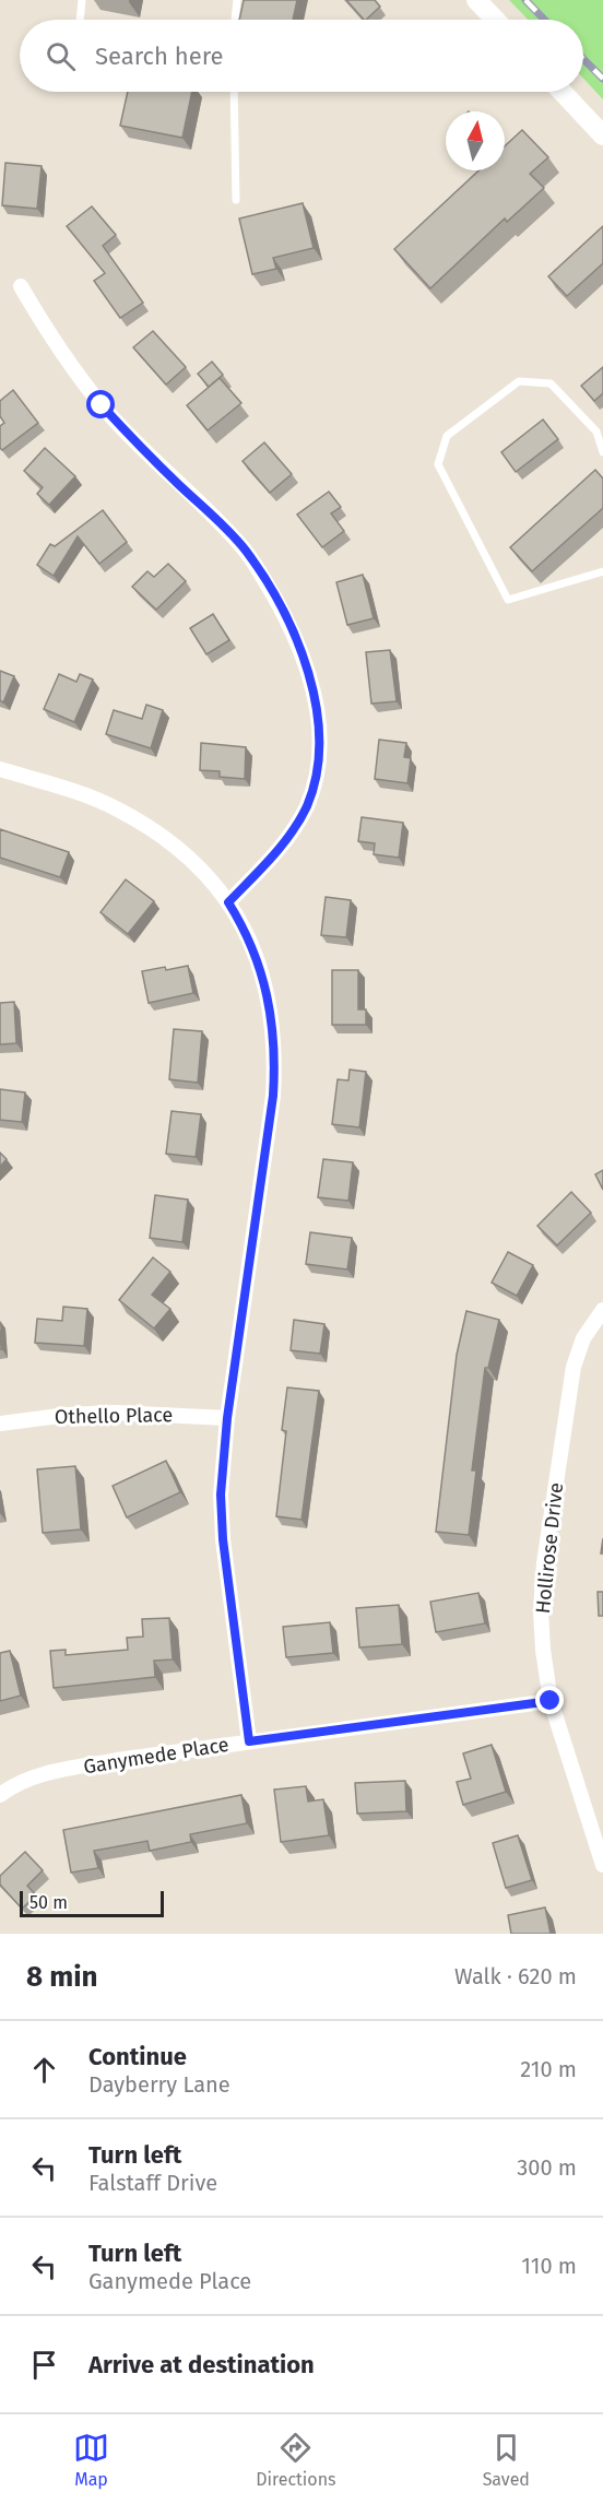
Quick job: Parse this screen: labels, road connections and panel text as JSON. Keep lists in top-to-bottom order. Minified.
{"streets":{"street":["Othello Place","Hollirose Drive","Ganymede Place"]},"crossings":[["Hollirose Drive","Ganymede Place"]],"scale_bar":"50 m","north":"top","page":{"search":"Search here","scale":"50 m","heading":["8 min","Walk · 620 m"],"list":[["Continue","Dayberry Lane","210 m"],["Turn left","Falstaff Drive","300 m"],["Turn left","Ganymede Place","110 m"],"Arrive at destination"],"nav":["Map","Directions","Saved"]}}
